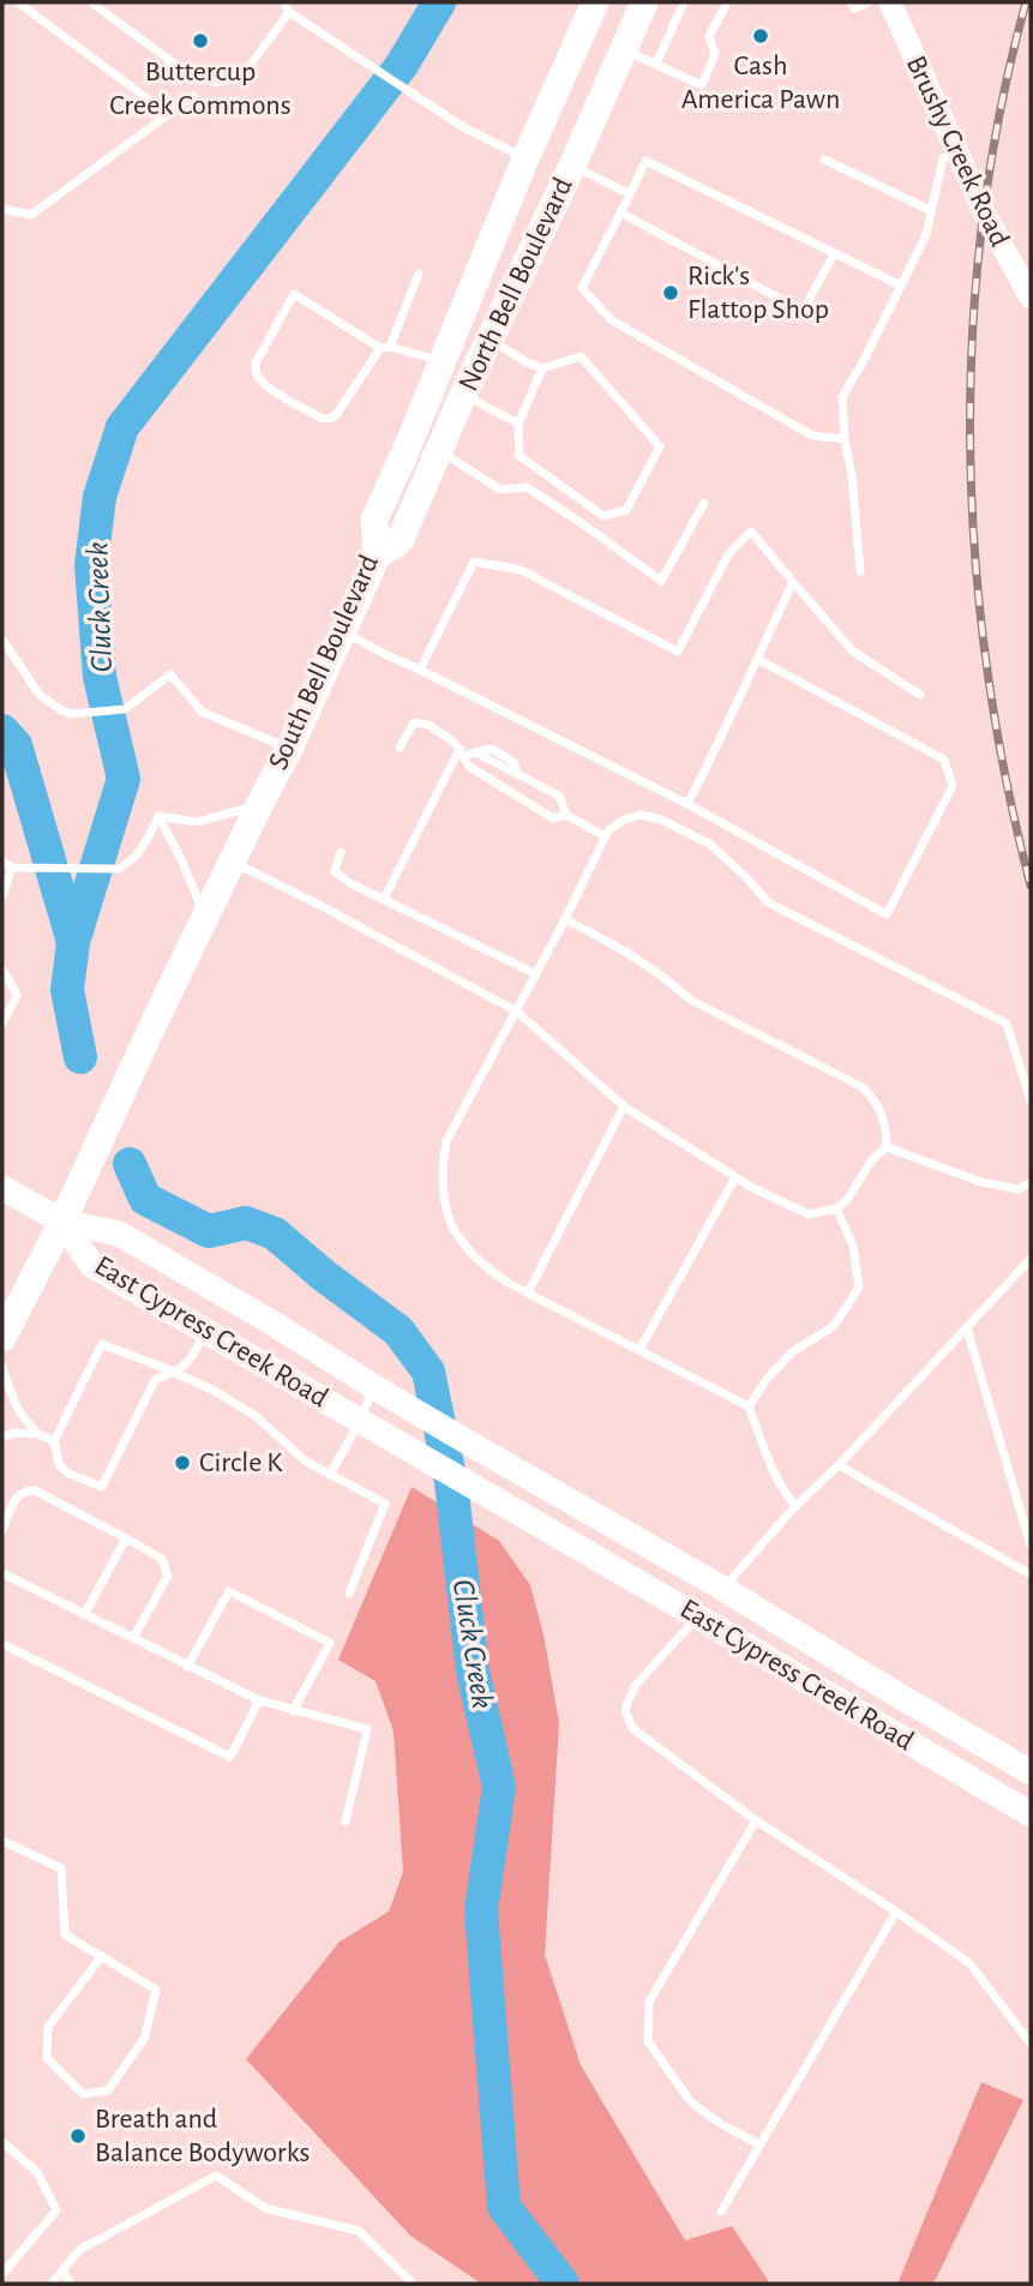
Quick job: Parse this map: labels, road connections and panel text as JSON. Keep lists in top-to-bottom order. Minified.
{"streets":{"main road":["North Bell Boulevard","South Bell Boulevard","East Cypress Creek Road"],"street":["Brushy Creek Road"]},"crossings":[["North Bell Boulevard","South Bell Boulevard"],["South Bell Boulevard","East Cypress Creek Road"]],"water":["Cluck Creek"],"places":["Cash America Pawn","Buttercup Creek Commons","Rick's Flattop Shop","Circle K","Breath and Balance Bodyworks"]}
